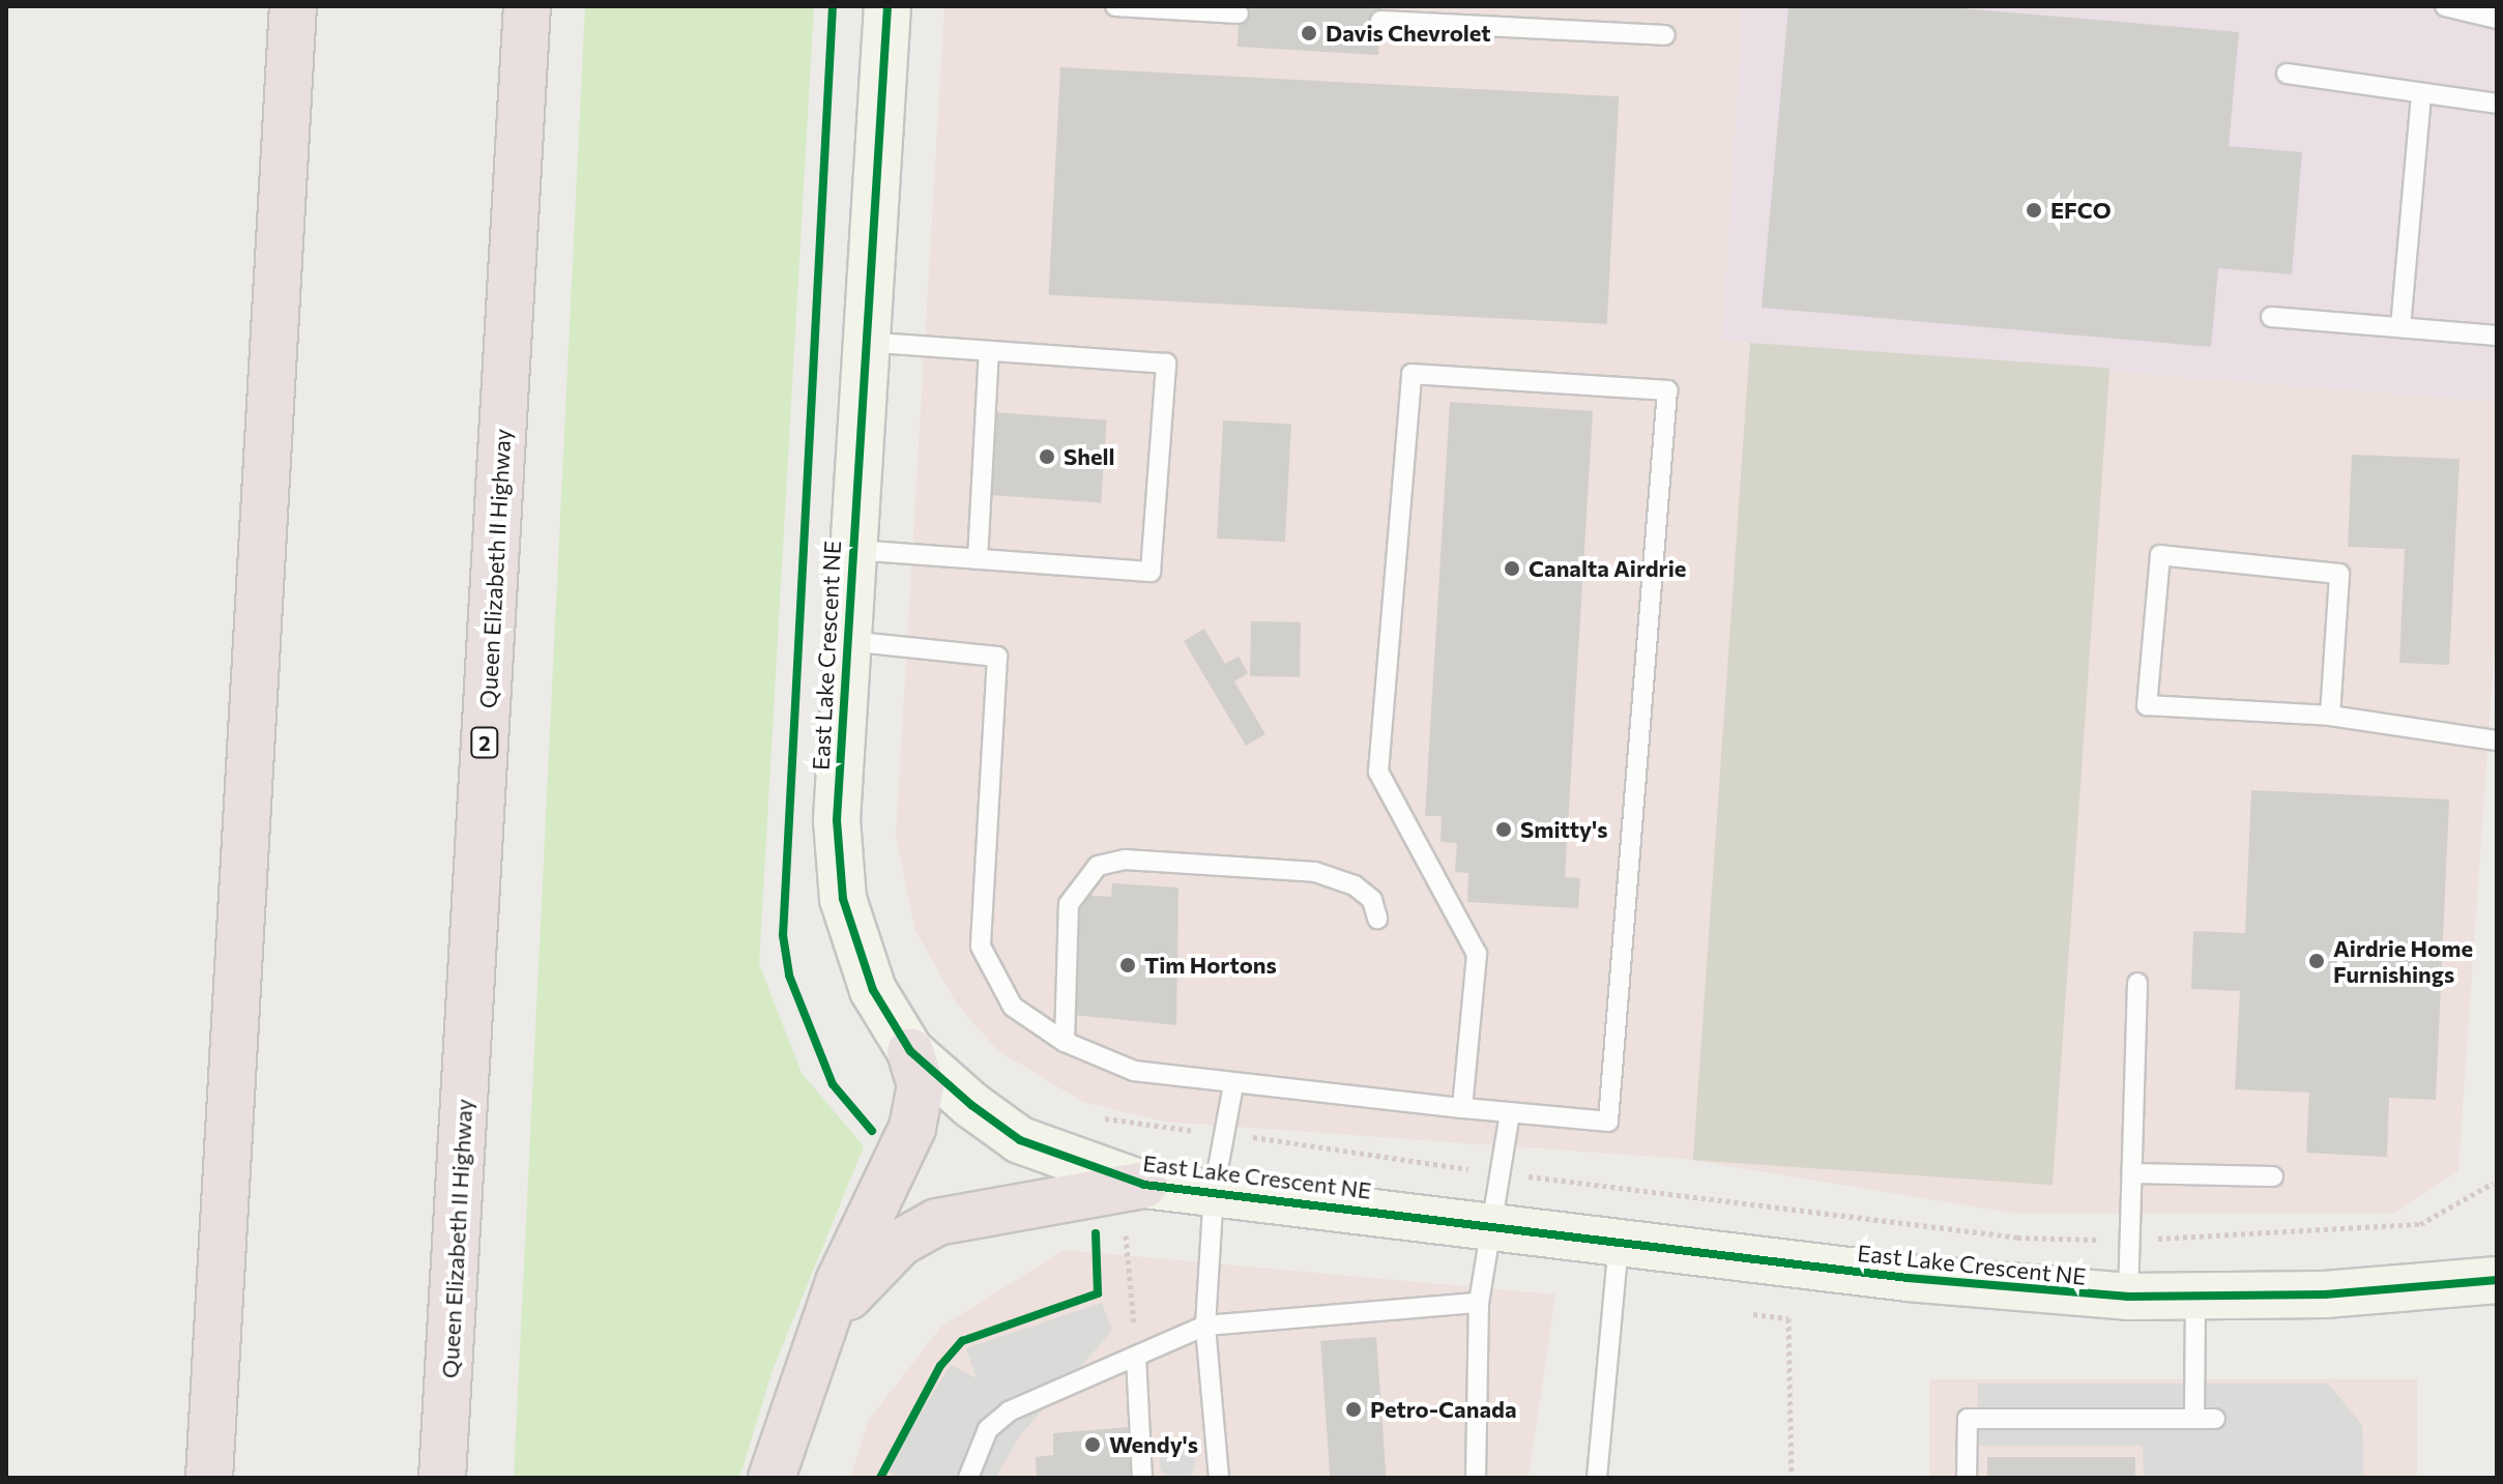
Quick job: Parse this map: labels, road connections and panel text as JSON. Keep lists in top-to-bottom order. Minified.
{"streets":{"highway":["Queen Elizabeth II Highway","2"],"street":["East Lake Crescent NE"]},"places":["Davis Chevrolet","EFCO","Shell","Canalta Airdrie","Smitty's","Airdrie Home Furnishings","Tim Hortons","Petro-Canada","Wendy's"]}
